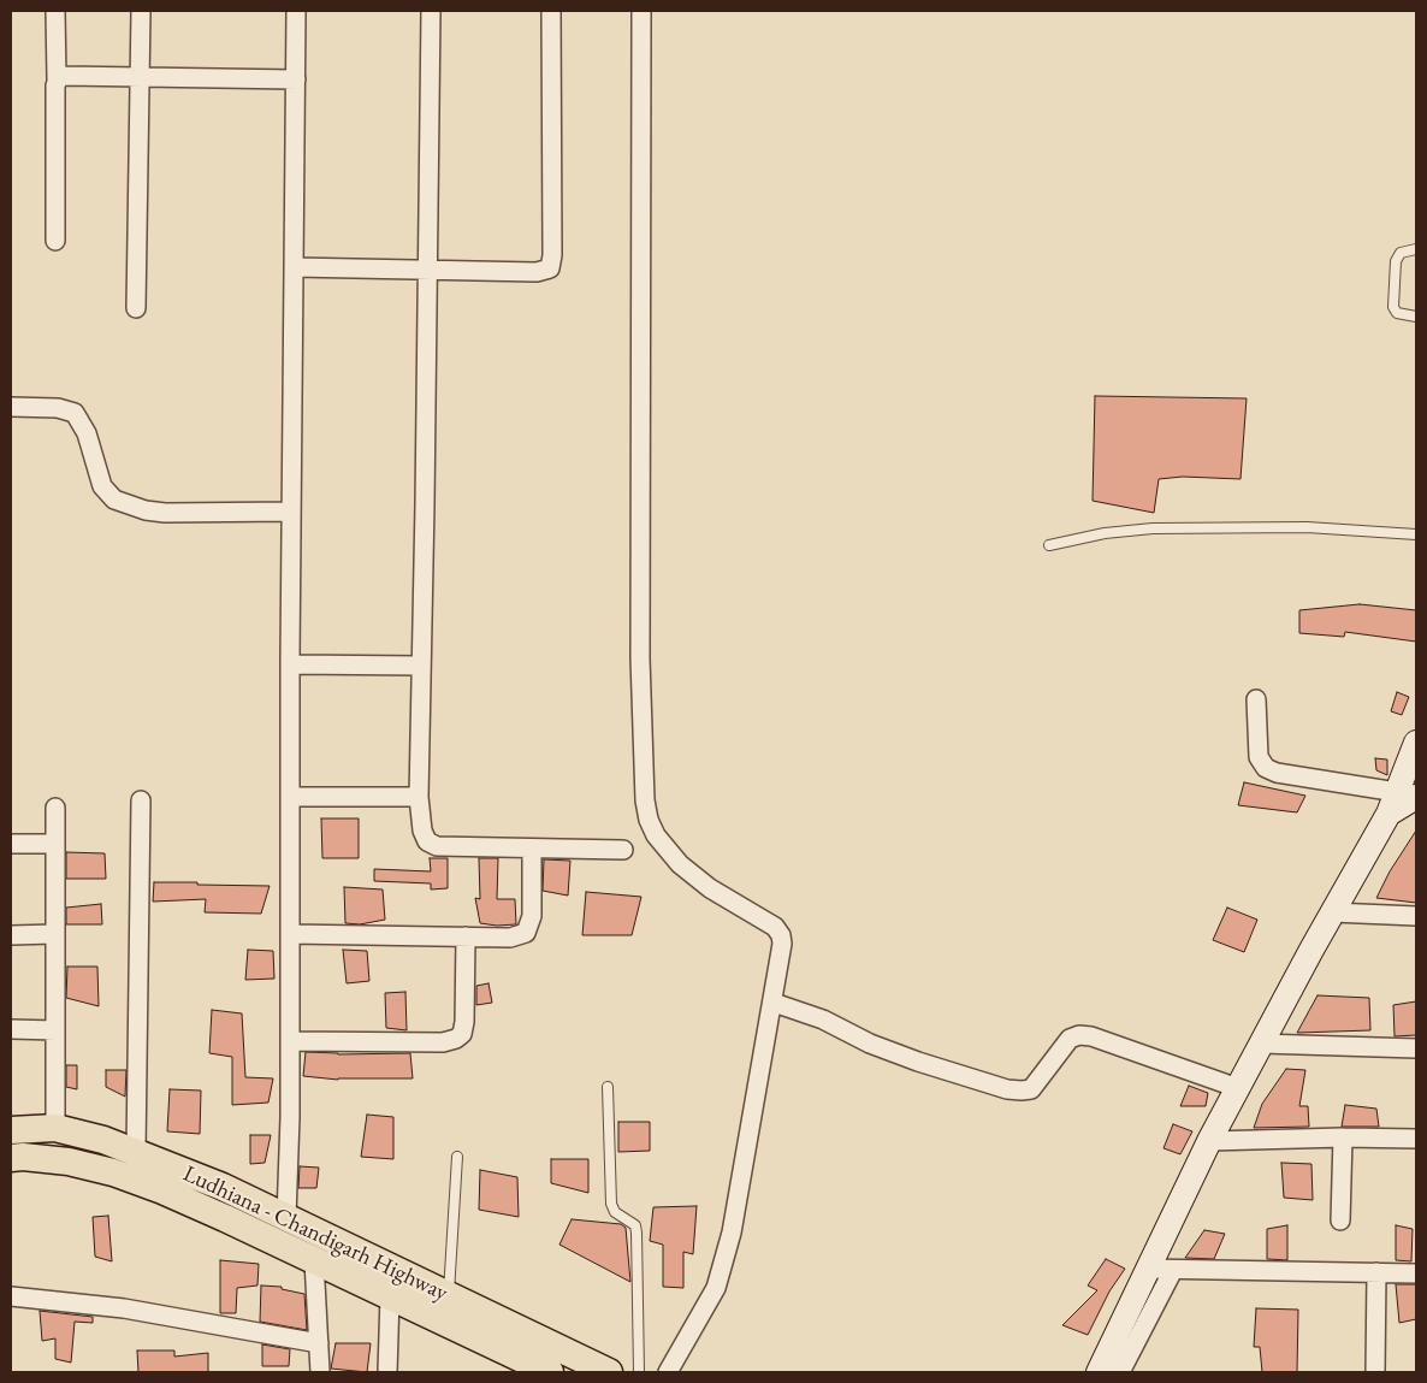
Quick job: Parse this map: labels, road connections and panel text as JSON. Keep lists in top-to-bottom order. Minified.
{"streets":{"main road":["Ludhiana - Chandigarh Highway"]}}
